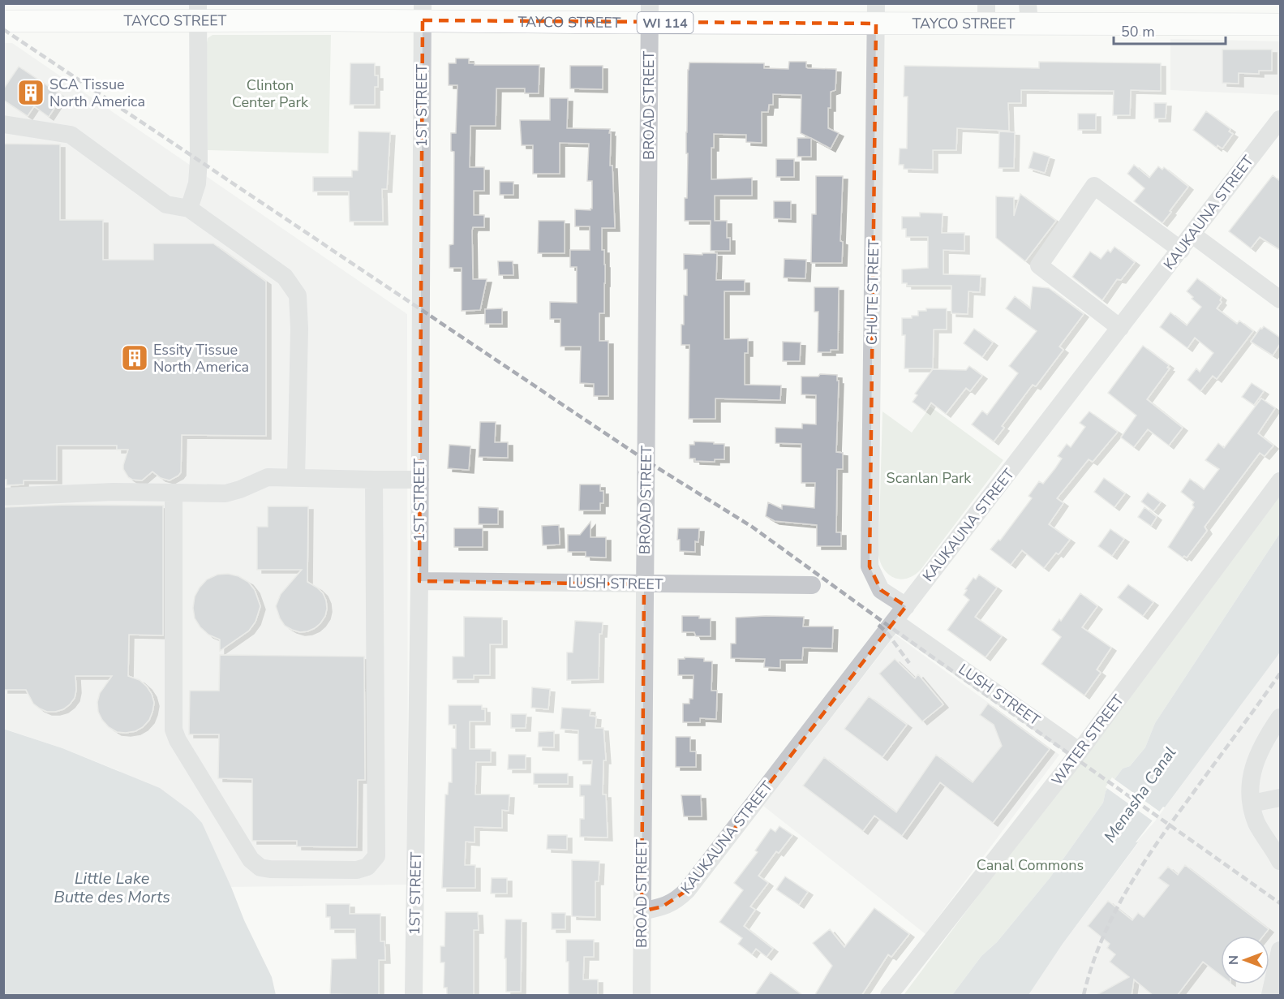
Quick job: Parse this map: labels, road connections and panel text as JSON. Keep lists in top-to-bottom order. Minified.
{"streets":{"main road":["TAYCO STREET","WI 114"],"street":["1ST STREET","BROAD STREET","KAUKAUNA STREET","CHUTE STREET","LUSH STREET","WATER STREET"]},"crossings":[["TAYCO STREET","1ST STREET"],["TAYCO STREET","BROAD STREET"],["TAYCO STREET","CHUTE STREET"],["1ST STREET","LUSH STREET"],["BROAD STREET","KAUKAUNA STREET"],["BROAD STREET","LUSH STREET"],["KAUKAUNA STREET","CHUTE STREET"],["KAUKAUNA STREET","LUSH STREET"],["LUSH STREET","WATER STREET"]],"water":["Menasha Canal","Little Lake Butte des Morts"],"parks":["Clinton Center Park","Scanlan Park","Canal Commons"],"places":{"building":["SCA Tissue North America","Essity Tissue North America"]},"scale_bar":"50 m","north":"left"}
